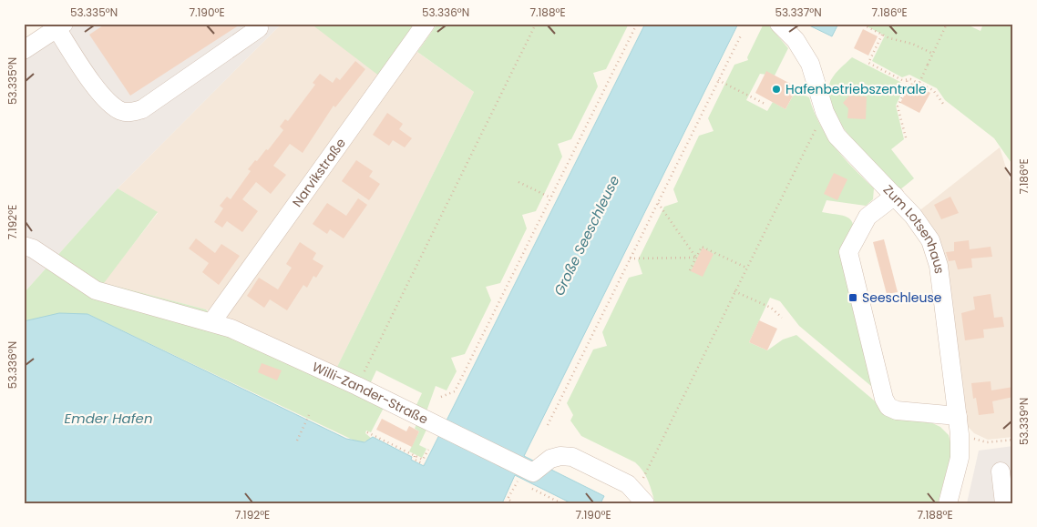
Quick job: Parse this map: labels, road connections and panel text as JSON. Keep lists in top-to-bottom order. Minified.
{"streets":{"street":["Narvikstraße","Zum Lotsenhaus","Willi-Zander-Straße"]},"crossings":[["Narvikstraße","Willi-Zander-Straße"]],"water":["Große Seeschleuse","Emder Hafen"],"places":{"other":["Hafenbetriebszentrale"],"transit":["Seeschleuse"]},"coordinates":["53.335°N","7.190°E","53.336°N","7.188°E","53.337°N","7.186°E","7.192°E","53.339°N"]}
